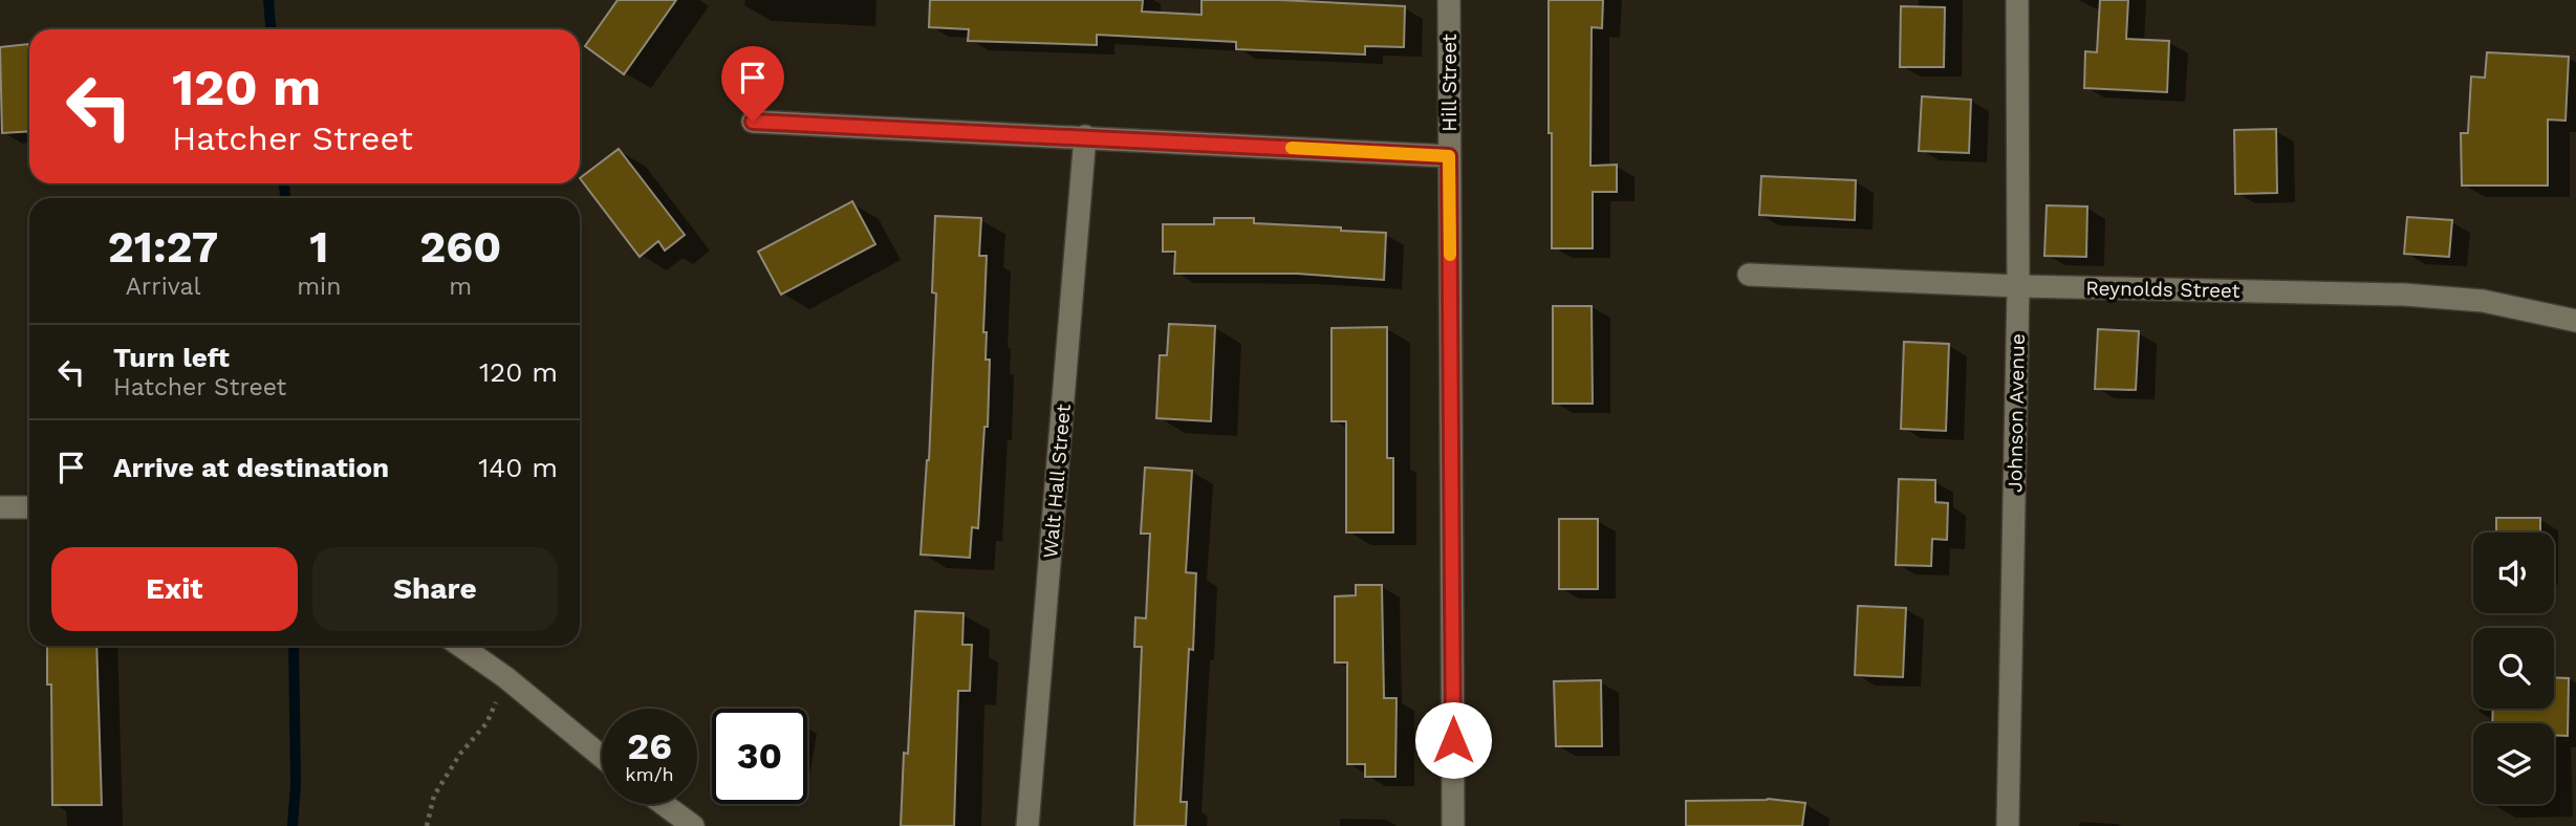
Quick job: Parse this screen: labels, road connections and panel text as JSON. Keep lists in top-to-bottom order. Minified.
{"streets":{"street":["Hill Street","Reynolds Street","Johnson Avenue","Walt Hall Street"]},"crossings":[["Reynolds Street","Johnson Avenue"]],"page":{"turn":["120 m","Hatcher Street"],"eta":["21:27","Arrival","1","min","260","m"],"list":[{"name":"Turn left","note":"Hatcher Street","value":"120 m"},{"name":"Arrive at destination","value":"140 m"}],"buttons":["Exit","Share"],"speed":"26 km/h","limit":"30"}}
